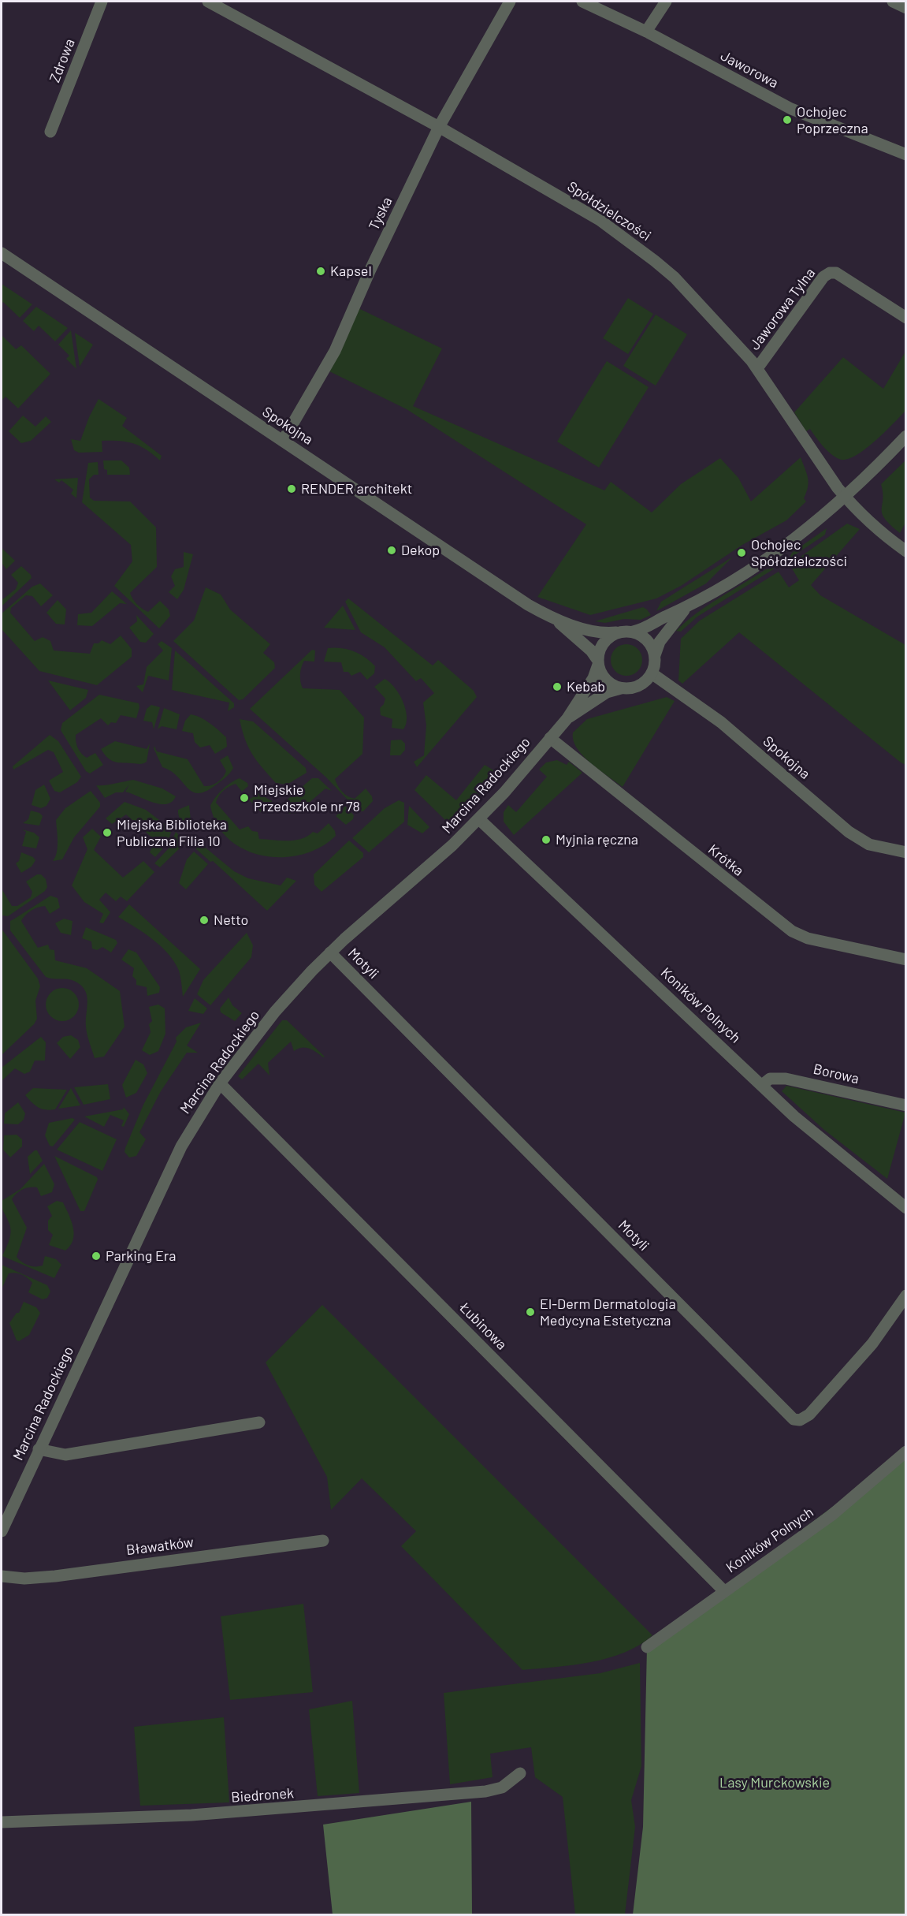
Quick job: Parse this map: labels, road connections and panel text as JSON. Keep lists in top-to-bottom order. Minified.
{"streets":{"street":["Zdrowa","Jaworowa","Spółdzielczości","Tyska","Jaworowa Tylna","Spokojna","Marcina Radockiego","Krótka","Motyli","Koników Polnych","Borowa","Łubinowa","Bławatków","Biedronek"]},"crossings":[["Spółdzielczości","Tyska"],["Spółdzielczości","Jaworowa Tylna"],["Tyska","Spokojna"],["Spokojna","Marcina Radockiego"],["Marcina Radockiego","Krótka"],["Marcina Radockiego","Motyli"],["Marcina Radockiego","Koników Polnych"],["Marcina Radockiego","Łubinowa"],["Koników Polnych","Borowa"],["Koników Polnych","Łubinowa"]],"parks":["Lasy Murckowskie"],"places":["Ochojec Poprzeczna","Kapsel","RENDER architekt","Dekop","Ochojec Spółdzielczości","Kebab","Miejskie Przedszkole nr 78","Miejska Biblioteka Publiczna Filia 10","Myjnia ręczna","Netto","Parking Era","El-Derm Dermatologia Medycyna Estetyczna"]}
